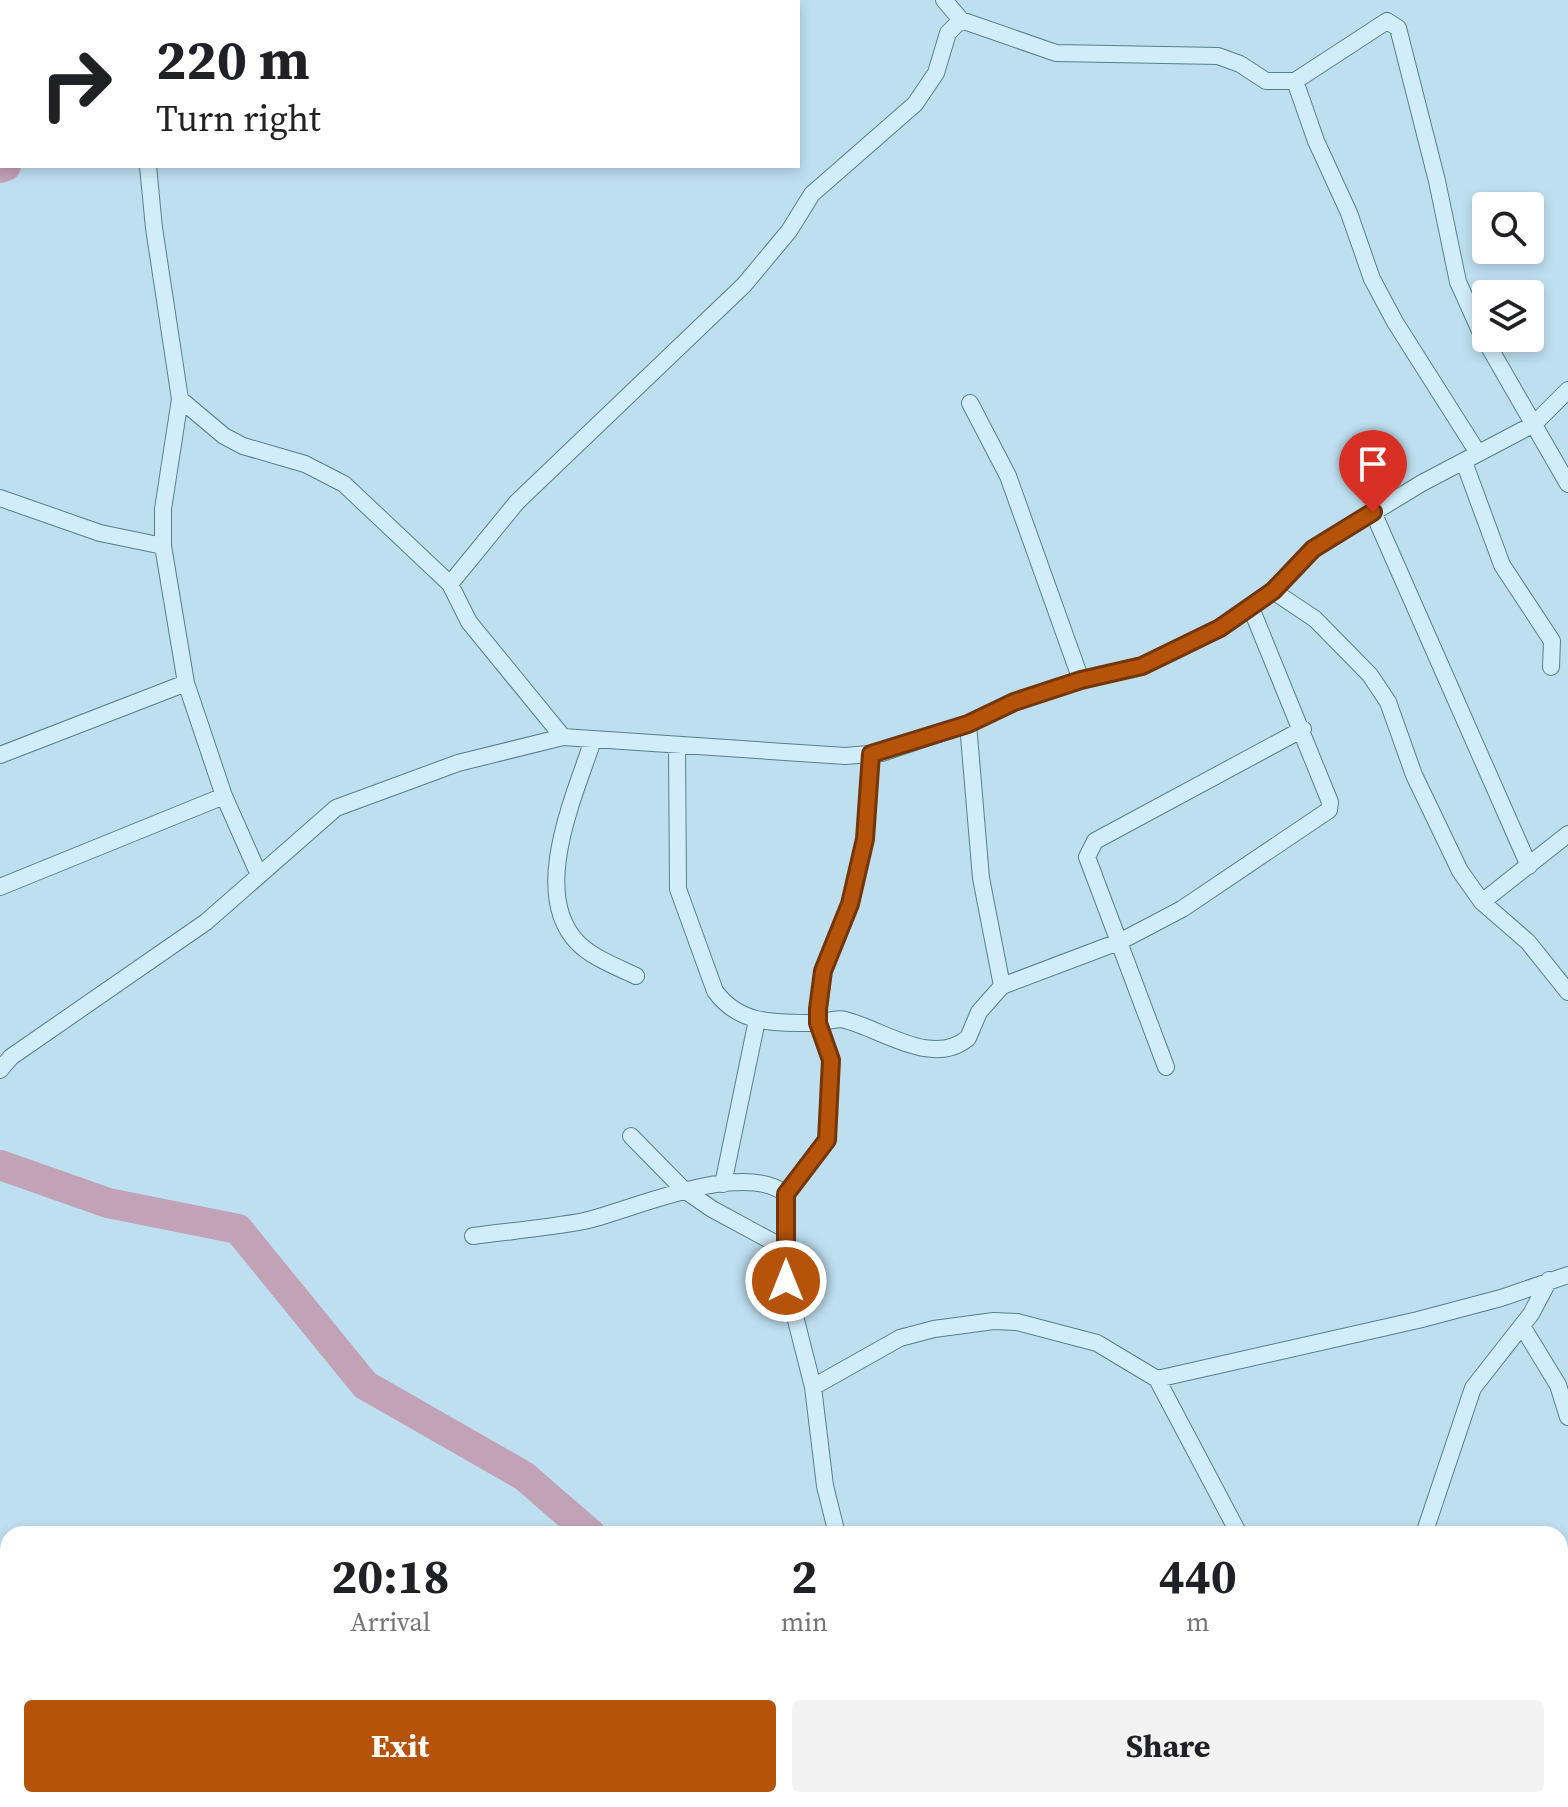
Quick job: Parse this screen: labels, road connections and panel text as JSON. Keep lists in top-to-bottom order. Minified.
{"page":{"turn":["220 m","Turn right"],"eta":["20:18","Arrival","2","min","440","m"],"buttons":["Exit","Share"]}}
